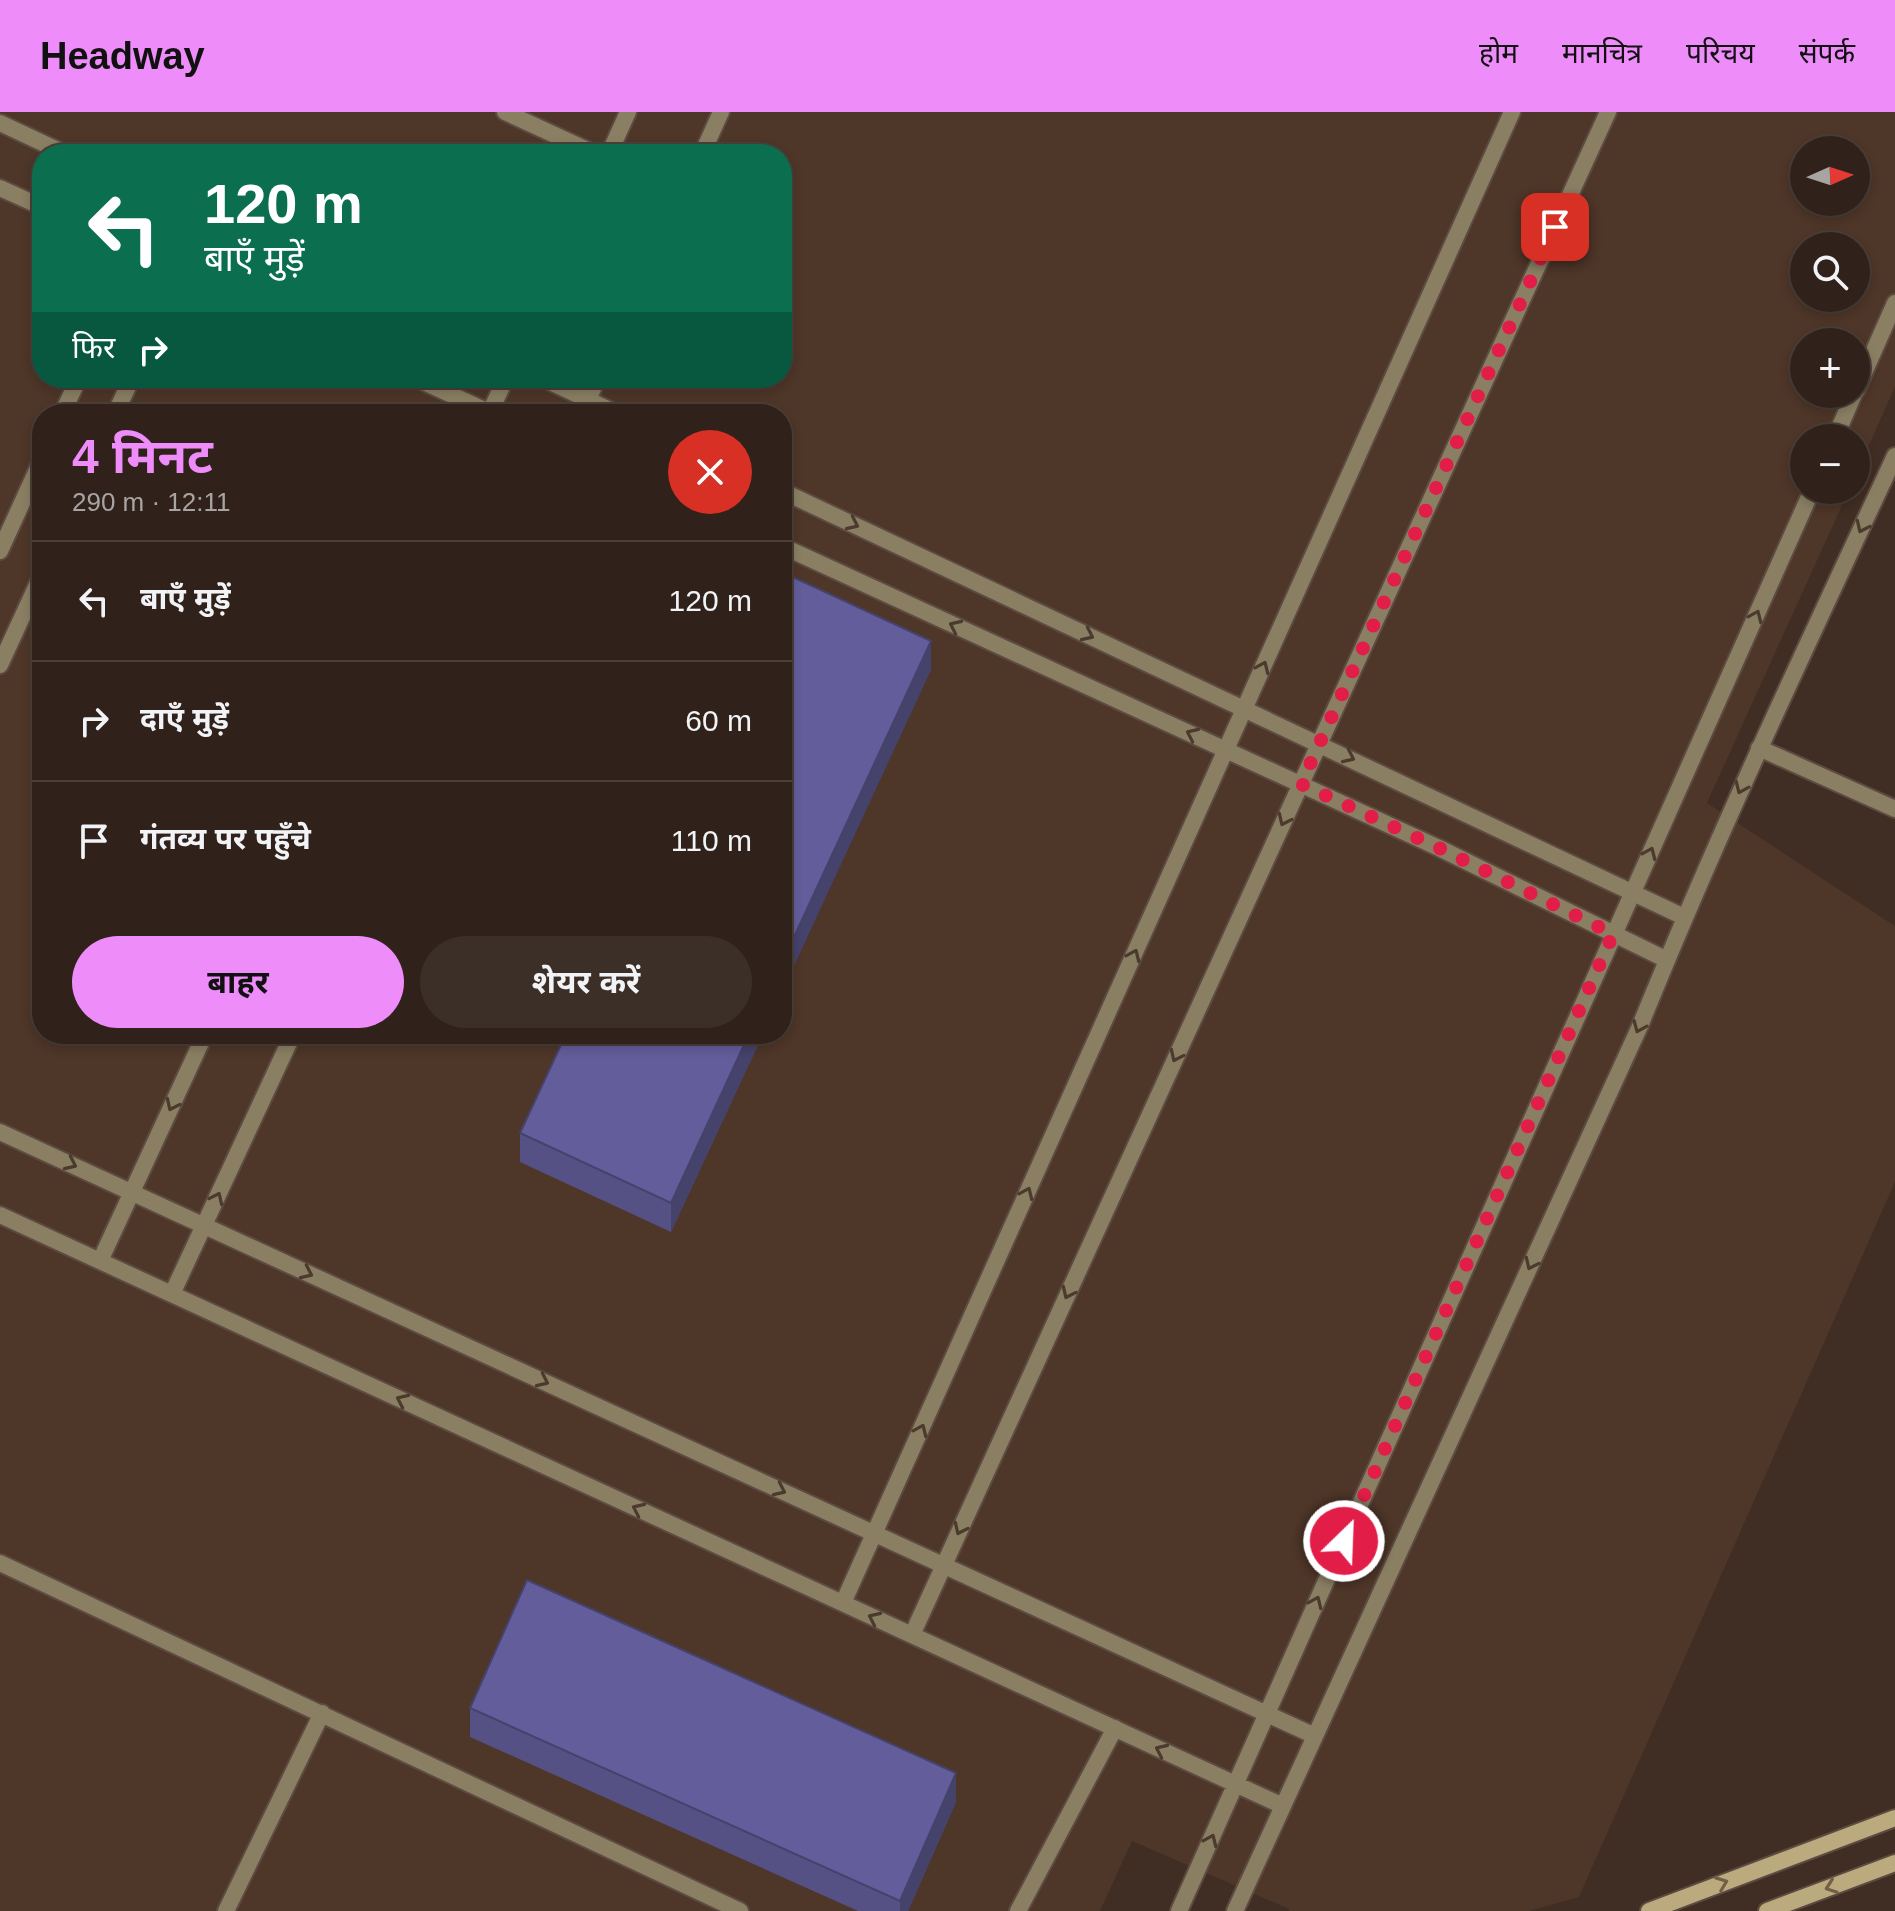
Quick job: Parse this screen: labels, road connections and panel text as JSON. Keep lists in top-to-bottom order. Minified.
{"north":"right","page":{"header":"Headway","nav":["होम","मानचित्र","परिचय","संपर्क"],"map_buttons":["+","−"],"turn":["120 m","बाएँ मुड़ें"],"then":"फिर","heading":["4 मिनट","290 m · 12:11"],"list":[{"name":"बाएँ मुड़ें","value":"120 m"},{"name":"दाएँ मुड़ें","value":"60 m"},{"name":"गंतव्य पर पहुँचे","value":"110 m"}],"buttons":["बाहर","शेयर करें"]}}
